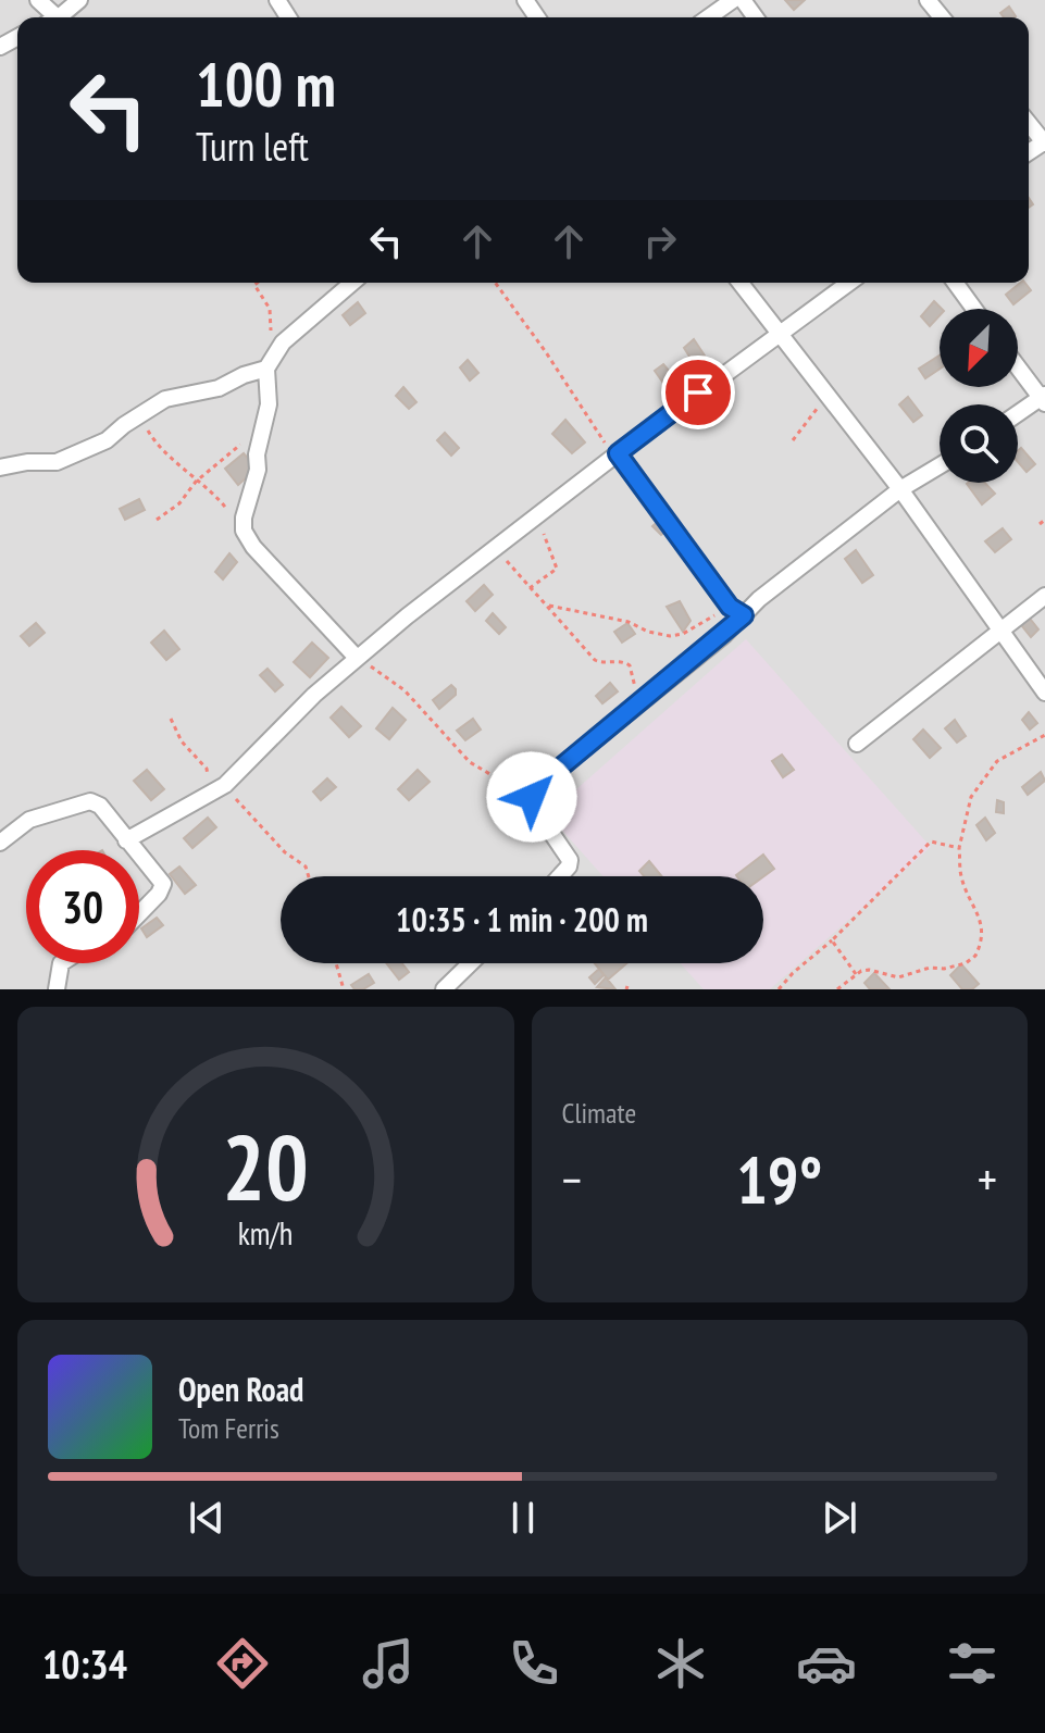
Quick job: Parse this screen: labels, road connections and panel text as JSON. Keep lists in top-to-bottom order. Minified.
{"north":"bottom left","page":{"turn":["100 m","Turn left"],"limit":"30","trip":"10:35 · 1 min · 200 m","tile":"Climate","heat":["−","19°","+"],"song":["Open Road","Tom Ferris"],"tabs":"10:34","gauge":["20","km/h"]}}
